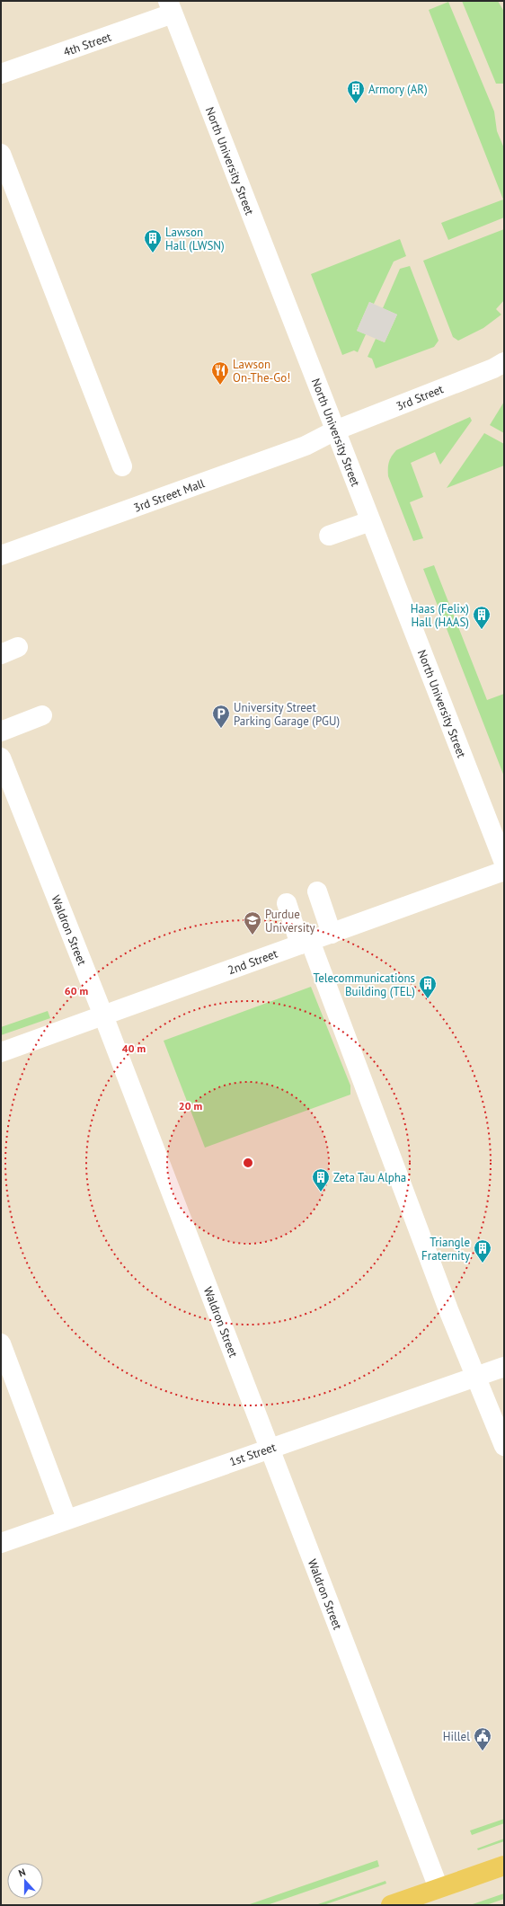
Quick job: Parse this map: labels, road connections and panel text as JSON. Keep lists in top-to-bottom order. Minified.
{"streets":{"street":["4th Street","North University Street","3rd Street","3rd Street Mall","Waldron Street","2nd Street","1st Street"]},"crossings":[["4th Street","North University Street"],["North University Street","3rd Street"],["North University Street","3rd Street Mall"],["3rd Street","3rd Street Mall"],["Waldron Street","2nd Street"],["Waldron Street","1st Street"]],"places":{"building":["Armory (AR)","Lawson Hall (LWSN)","Haas (Felix) Hall (HAAS)","Telecommunications Building (TEL)","Zeta Tau Alpha","Triangle Fraternity"],"restaurant":["Lawson On-The-Go!"],"parking":["University Street Parking Garage (PGU)"],"school or university":["Purdue University"],"public building":["Hillel"]},"north":"top","rings":["60 m","40 m","20 m"]}
